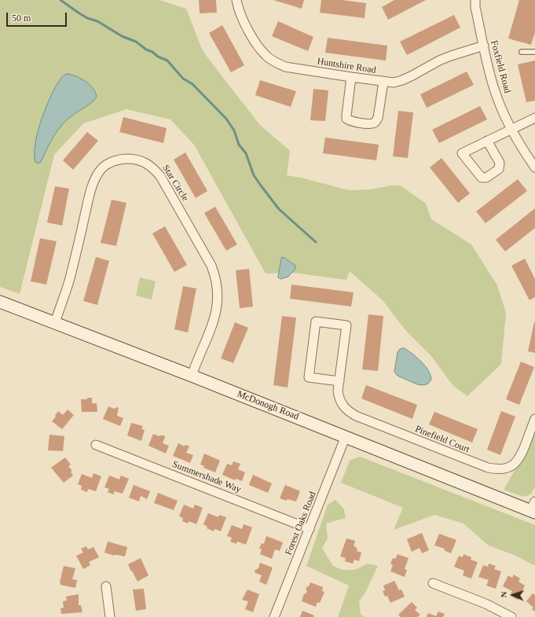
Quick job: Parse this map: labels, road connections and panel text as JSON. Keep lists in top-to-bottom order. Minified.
{"streets":{"main road":["McDonogh Road"],"street":["Huntshire Road","Foxfield Road","Star Circle","Pinefield Court","Summershade Way","Forest Oaks Road"]},"crossings":[["Huntshire Road","Foxfield Road"],["Star Circle","McDonogh Road"],["McDonogh Road","Forest Oaks Road"],["Summershade Way","Forest Oaks Road"]],"scale_bar":"50 m","north":"left"}
